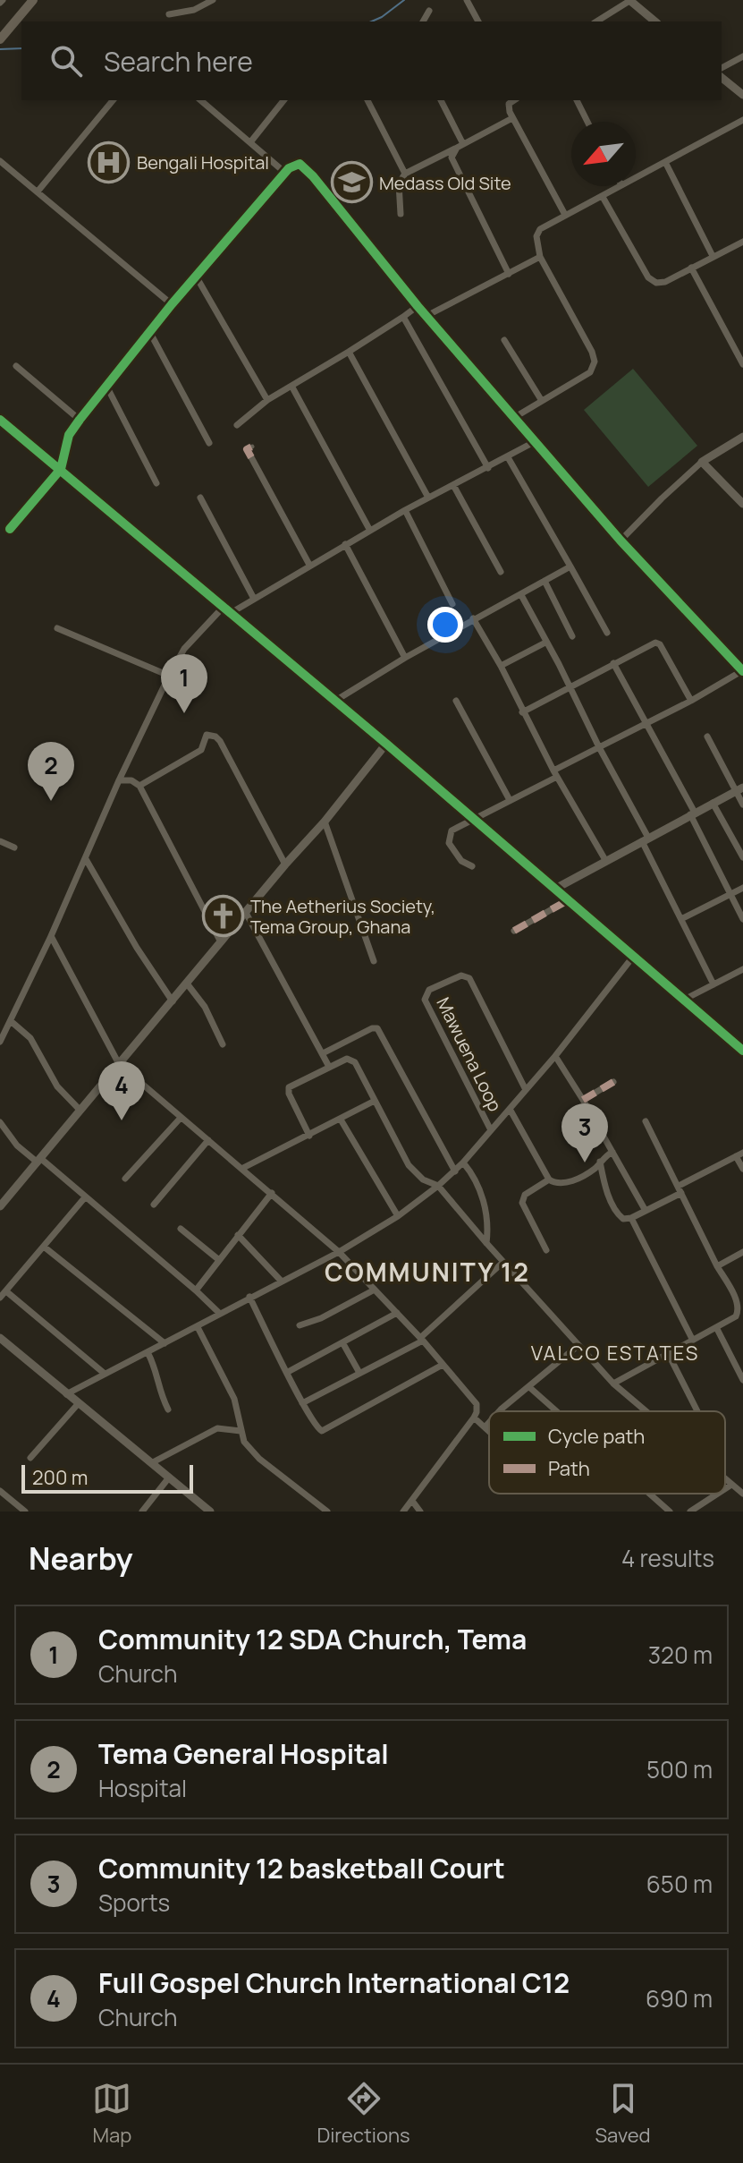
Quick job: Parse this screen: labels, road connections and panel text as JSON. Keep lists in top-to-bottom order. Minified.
{"streets":{"street":["Mawuena Loop"]},"districts":["COMMUNITY 12","VALCO ESTATES"],"places":{"hospital":["Bengali Hospital"],"school or university":["Medass Old Site"],"church":["The Aetherius Society, Tema Group, Ghana"]},"legend":["Cycle path","Path"],"scale_bar":"200 m","north":"bottom left","page":{"search":"Search here","pins":["1","2","4","3"],"scale":"200 m","heading":["Nearby","4 results"],"list":[{"mark":"1","name":"Community 12 SDA Church, Tema","note":"Church","value":"320 m"},{"mark":"2","name":"Tema General Hospital","note":"Hospital","value":"500 m"},{"mark":"3","name":"Community 12 basketball Court","note":"Sports","value":"650 m"},{"mark":"4","name":"Full Gospel Church International C12","note":"Church","value":"690 m"}],"nav":["Map","Directions","Saved"]}}
